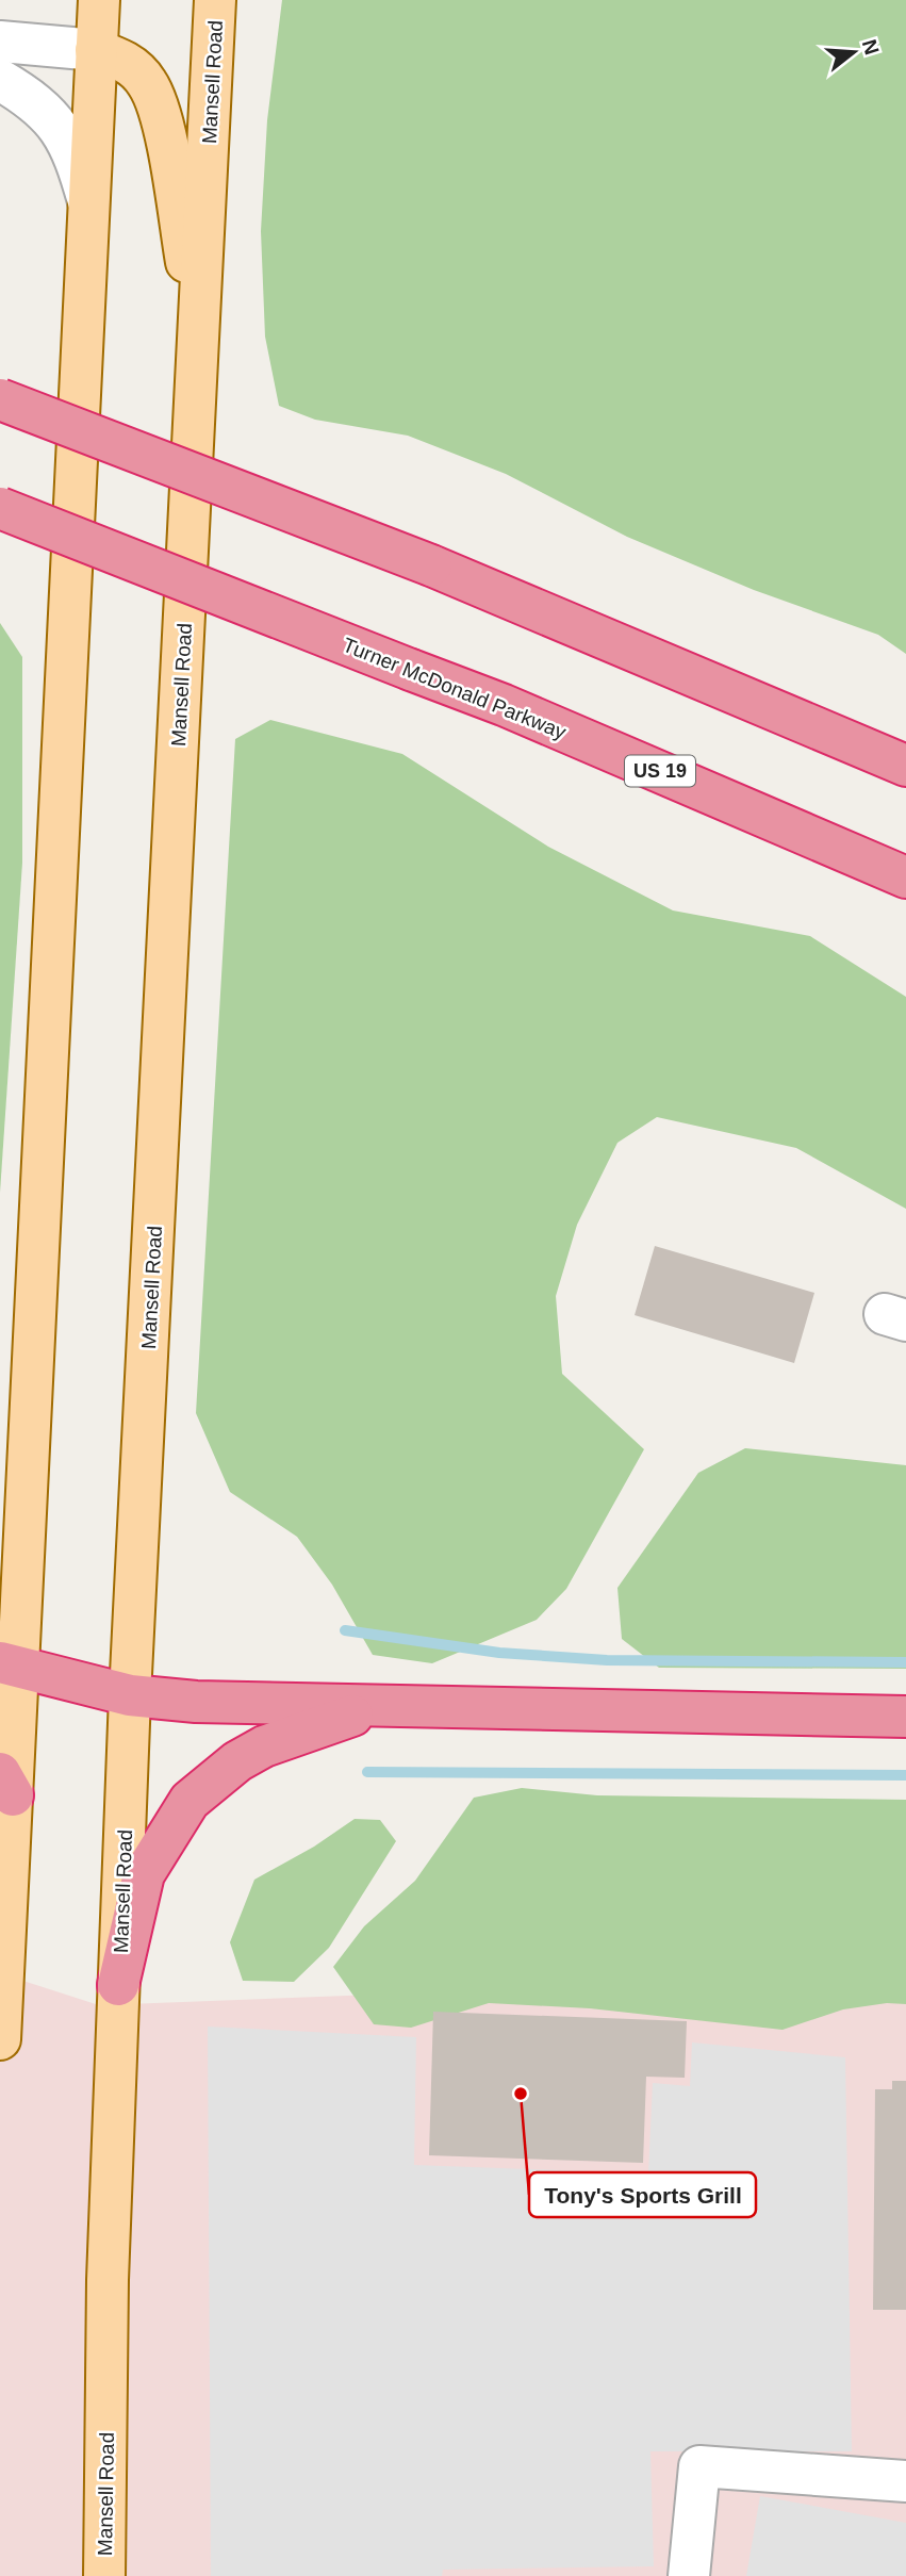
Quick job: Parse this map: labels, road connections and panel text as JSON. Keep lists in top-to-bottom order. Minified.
{"streets":{"highway":["Turner McDonald Parkway","US 19"],"main road":["Mansell Road"]},"places":["Tony's Sports Grill"],"north":"right"}
